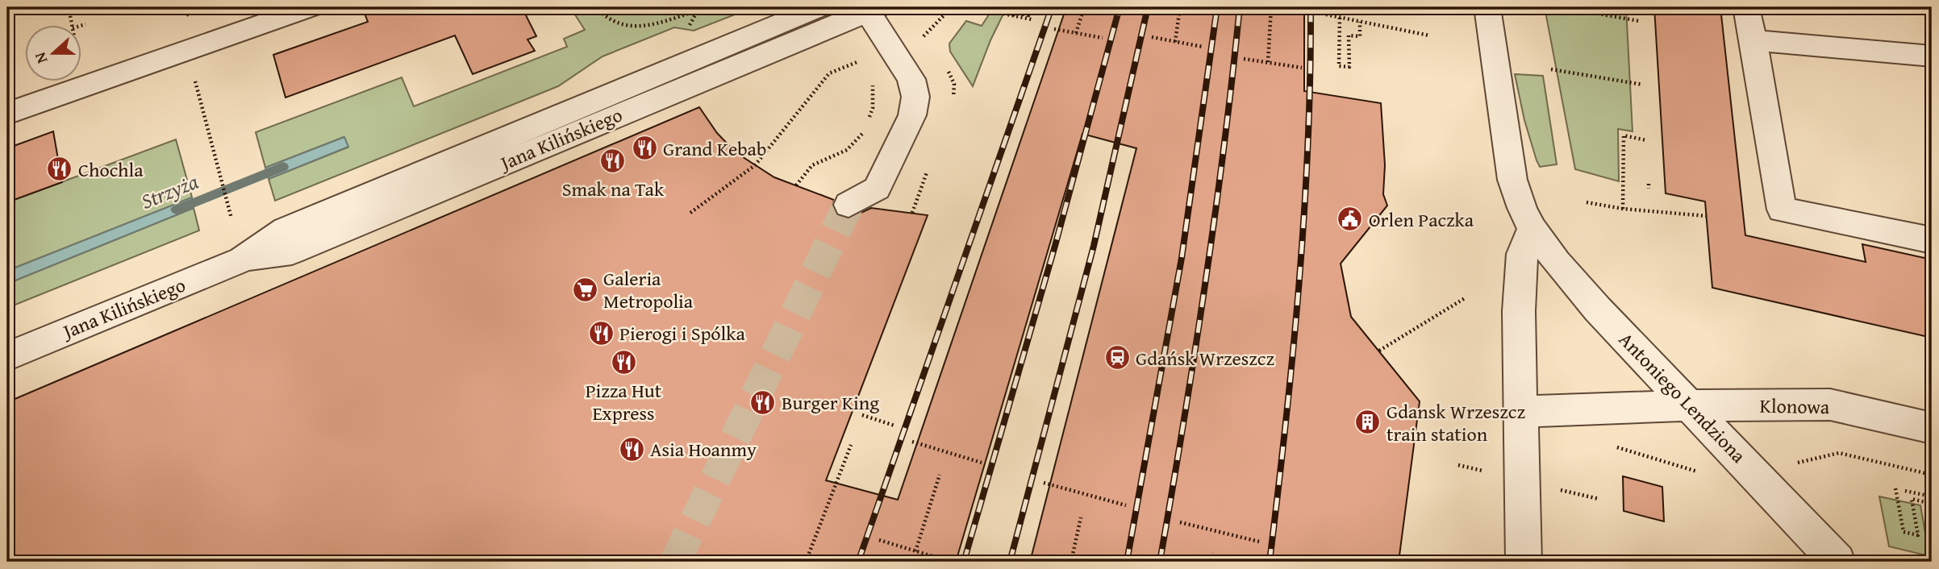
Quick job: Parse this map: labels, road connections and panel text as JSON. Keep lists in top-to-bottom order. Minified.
{"streets":{"street":["Jana Kilińskiego","Antoniego Lendziona","Klonowa"]},"crossings":[["Antoniego Lendziona","Klonowa"]],"water":["Strzyża"],"places":{"restaurant":["Grand Kebab","Smak na Tak","Chochla","Pierogi i Spólka","Pizza Hut Express","Burger King","Asia Hoanmy"],"public building":["Orlen Paczka"],"supermarket":["Galeria Metropolia"],"station":["Gdańsk Wrzeszcz"],"building":["Gdansk Wrzeszcz train station"]},"north":"left"}
